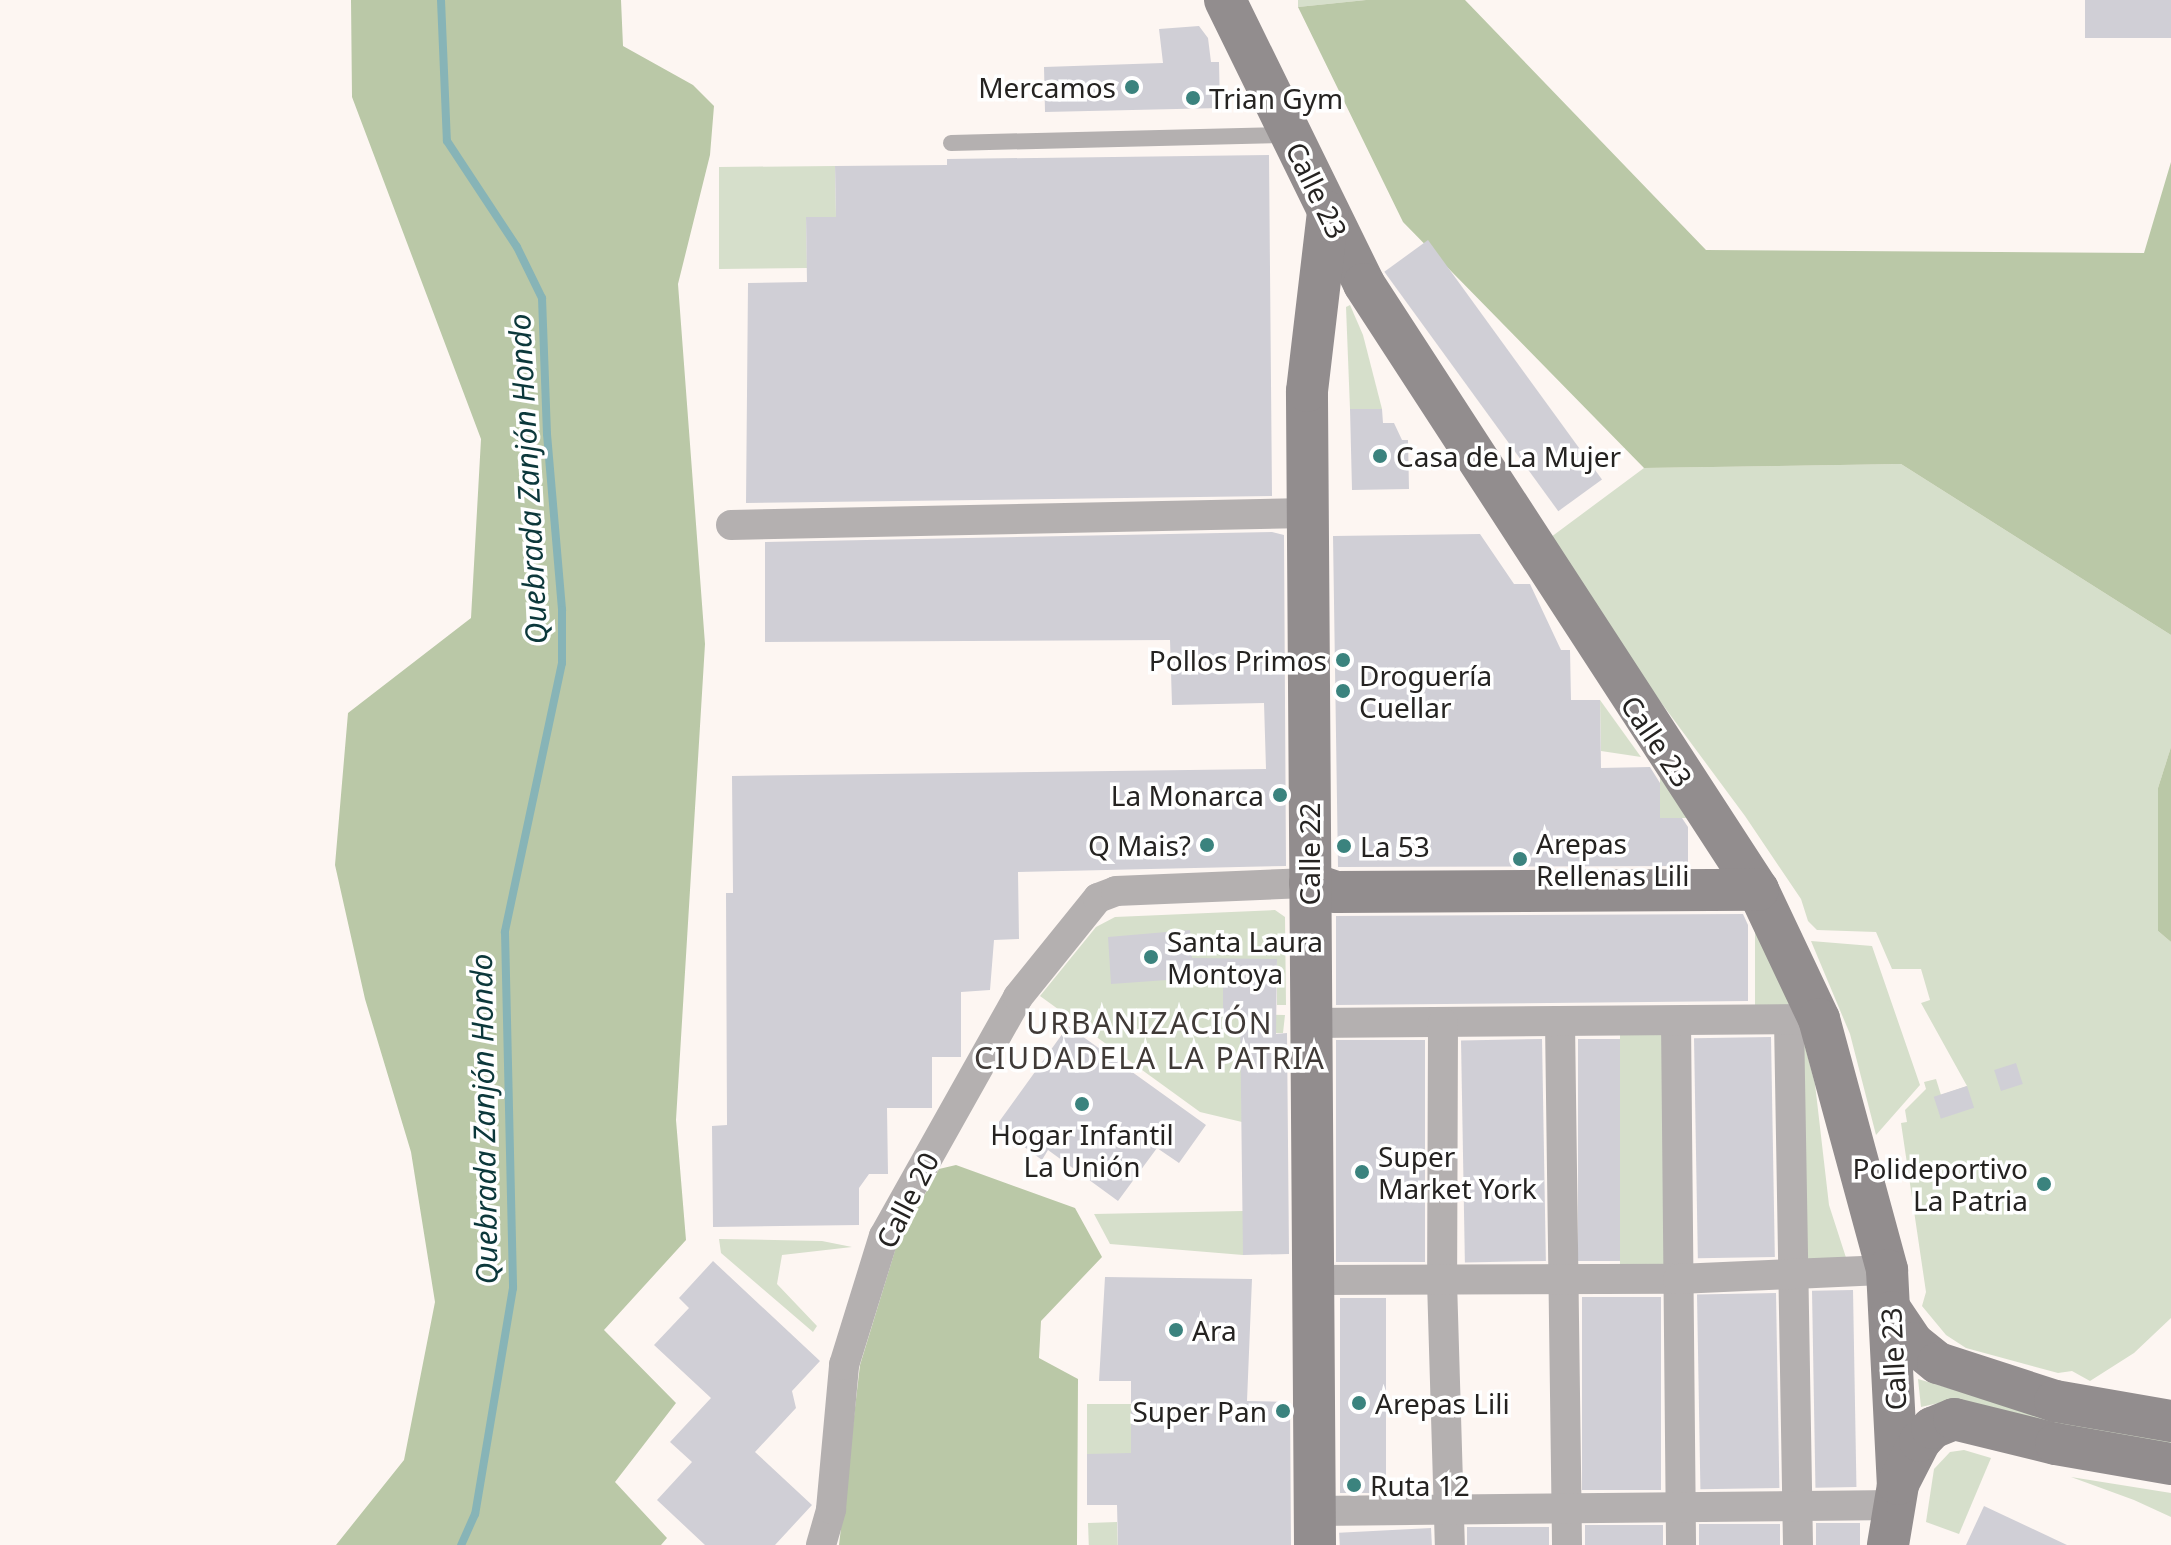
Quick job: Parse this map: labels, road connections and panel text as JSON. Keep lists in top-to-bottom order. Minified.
{"streets":{"main road":["Calle 23","Calle 22"],"street":["Calle 20"]},"crossings":[["Calle 23","Calle 22"],["Calle 22","Calle 20"]],"districts":["URBANIZACIÓN CIUDADELA LA PATRIA"],"water":["Quebrada Zanjón Hondo"],"places":["Mercamos","Trian Gym","Casa de La Mujer","Pollos Primos","Droguería Cuellar","La Monarca","Q Mais?","La 53","Arepas Rellenas Lili","Santa Laura Montoya","Hogar Infantil La Unión","Super Market York","Polideportivo La Patria","Ara","Arepas Lili","Super Pan","Ruta 12"]}
